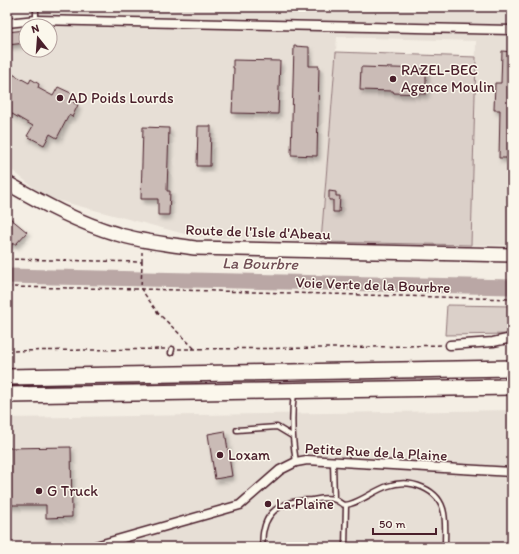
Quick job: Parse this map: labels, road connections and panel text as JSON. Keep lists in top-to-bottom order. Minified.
{"streets":{"main road":["Route de l'Isle d'Abeau"],"street":["Petite Rue de la Plaine"],"path":["Voie Verte de la Bourbre"]},"water":["La Bourbre"],"places":["RAZEL-BEC Agence Moulin","AD Poids Lourds","Loxam","G Truck","La Plaine"],"scale_bar":"50 m","north":"top"}
